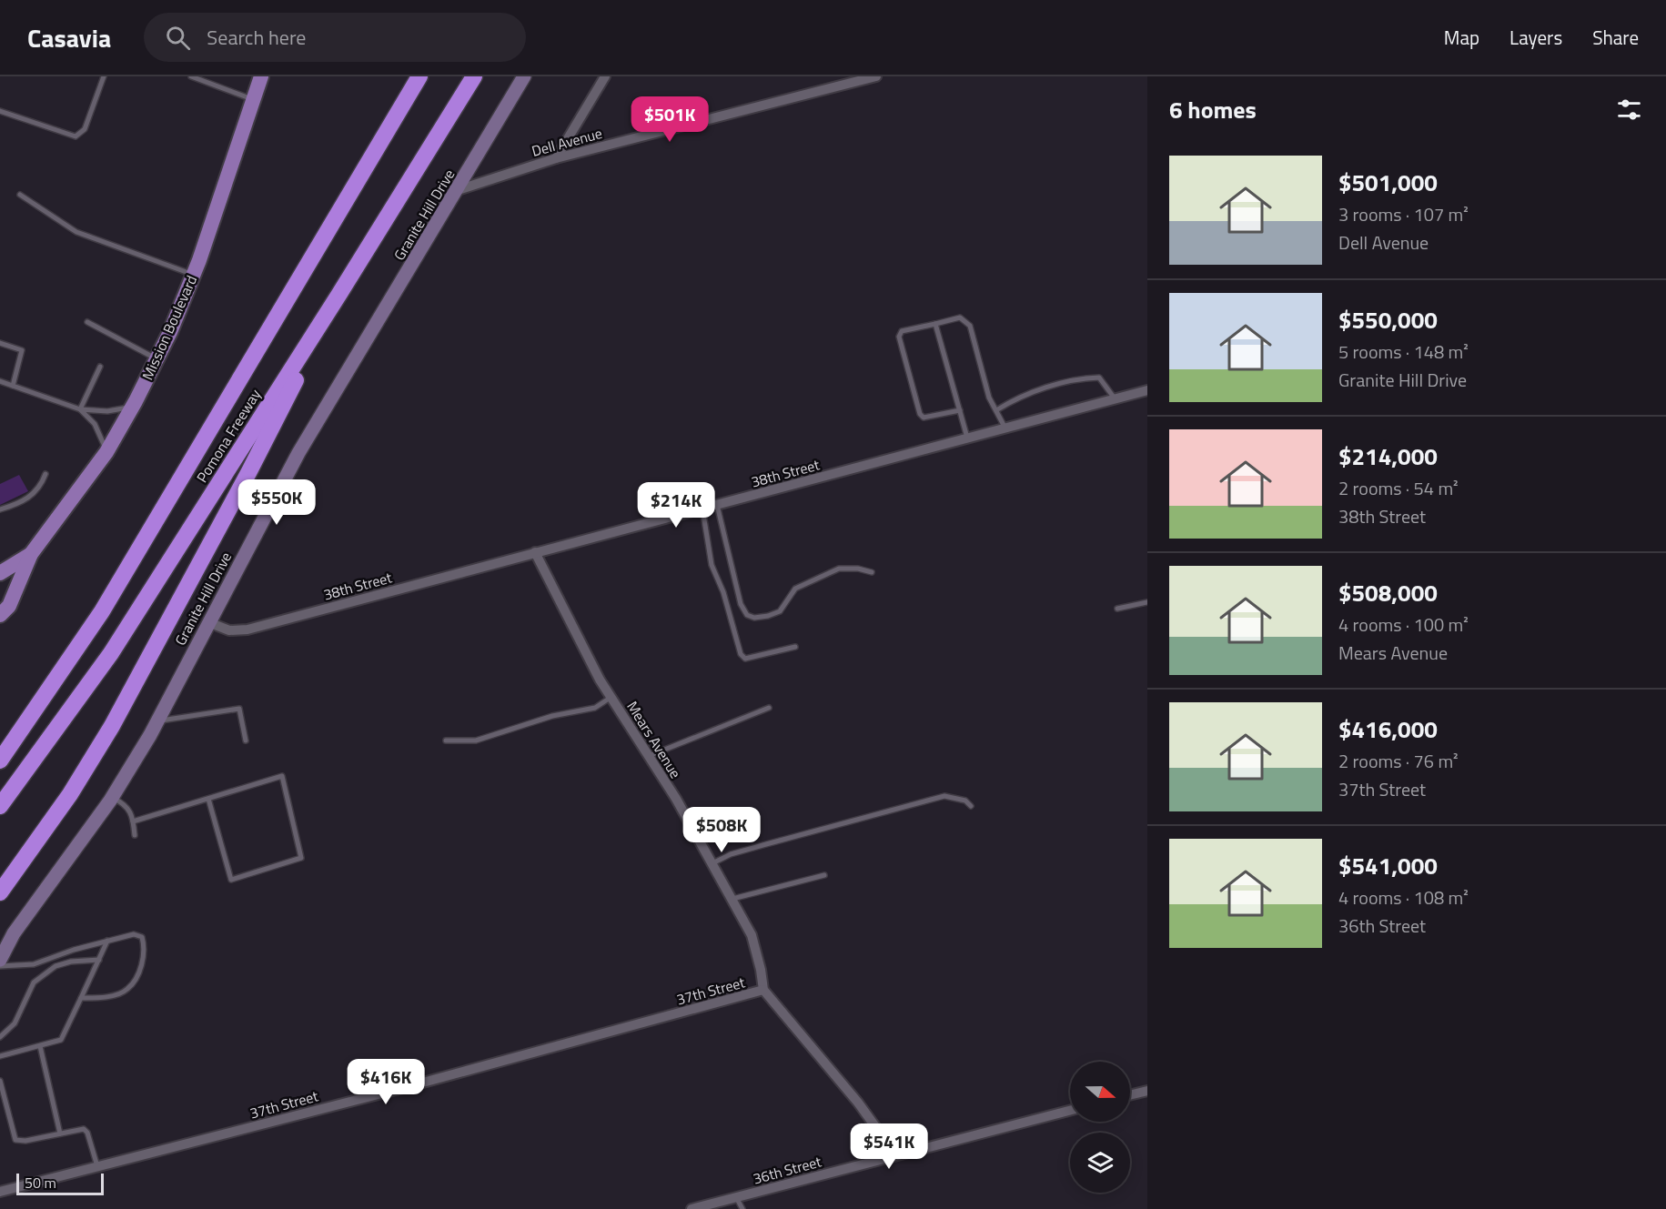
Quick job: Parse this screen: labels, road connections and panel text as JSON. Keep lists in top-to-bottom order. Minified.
{"streets":{"highway":["Pomona Freeway"],"main road":["Mission Boulevard"],"street":["Dell Avenue","Granite Hill Drive","38th Street","Mears Avenue","37th Street","36th Street"]},"crossings":[["Dell Avenue","Granite Hill Drive"],["Granite Hill Drive","38th Street"],["38th Street","Mears Avenue"],["Mears Avenue","37th Street"]],"scale_bar":"50 m","north":"right","page":{"header":"Casavia","search":"Search here","nav":["Map","Layers","Share"],"heading":"6 homes","price":["$501K","$550K","$214K","$508K","$416K","$541K"],"list":[{"name":"$501,000","note":"3 rooms · 107 m² · Dell Avenue"},{"name":"$550,000","note":"5 rooms · 148 m² · Granite Hill Drive"},{"name":"$214,000","note":"2 rooms · 54 m² · 38th Street"},{"name":"$508,000","note":"4 rooms · 100 m² · Mears Avenue"},{"name":"$416,000","note":"2 rooms · 76 m² · 37th Street"},{"name":"$541,000","note":"4 rooms · 108 m² · 36th Street"}],"scale":"50 m"}}
